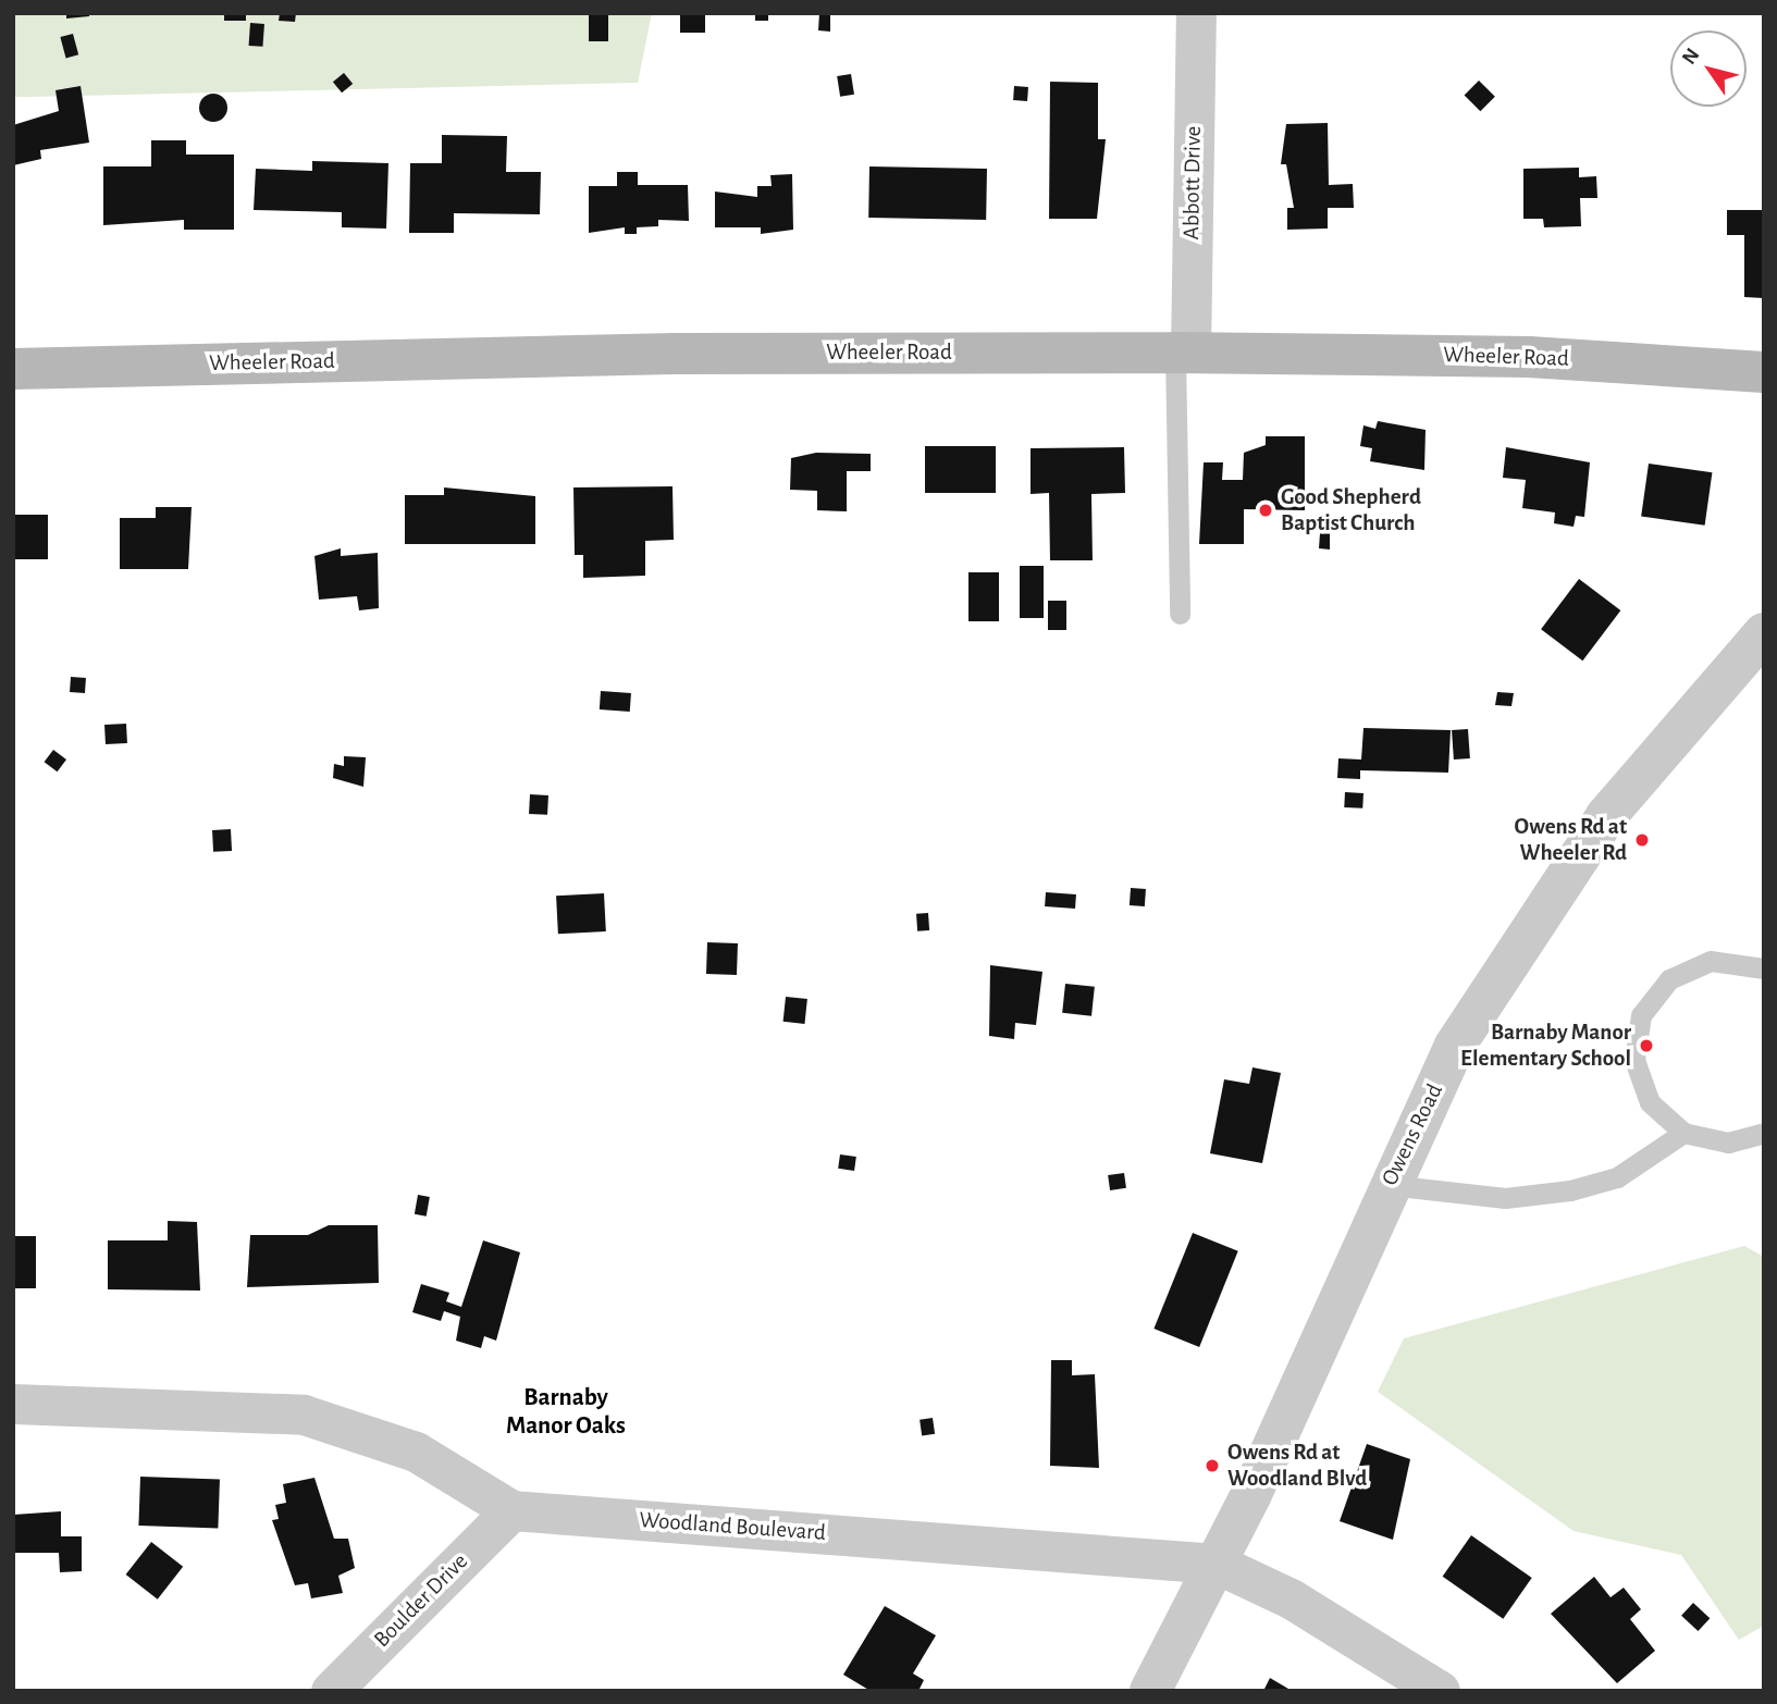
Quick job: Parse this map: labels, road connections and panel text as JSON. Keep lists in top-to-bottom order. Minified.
{"streets":{"main road":["Wheeler Road"],"street":["Abbott Drive","Owens Road","Woodland Boulevard","Boulder Drive"]},"crossings":[["Abbott Drive","Wheeler Road"],["Owens Road","Woodland Boulevard"],["Woodland Boulevard","Boulder Drive"]],"districts":["Barnaby Manor Oaks"],"places":["Good Shepherd Baptist Church","Owens Rd at Wheeler Rd","Barnaby Manor Elementary School","Owens Rd at Woodland Blvd"],"north":"top left"}
